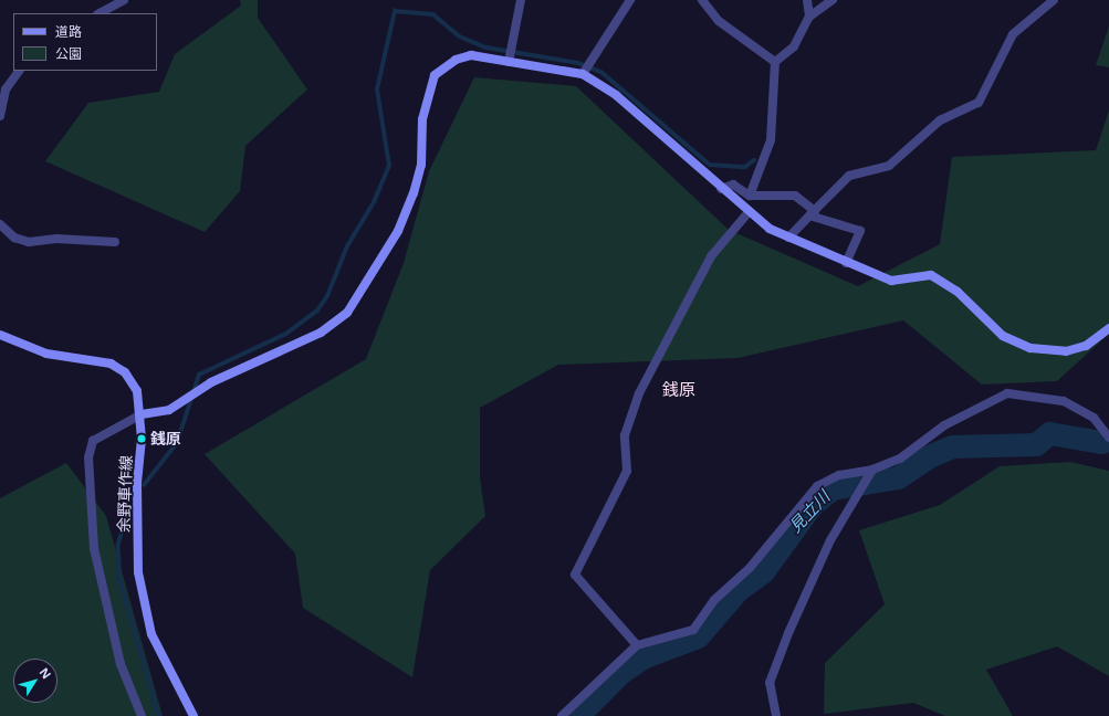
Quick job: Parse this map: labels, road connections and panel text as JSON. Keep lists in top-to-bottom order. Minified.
{"streets":{"street":["余野車作線"]},"districts":["銭原"],"water":["見立川"],"places":["銭原"],"legend":["道路","公園"],"north":"top right"}
